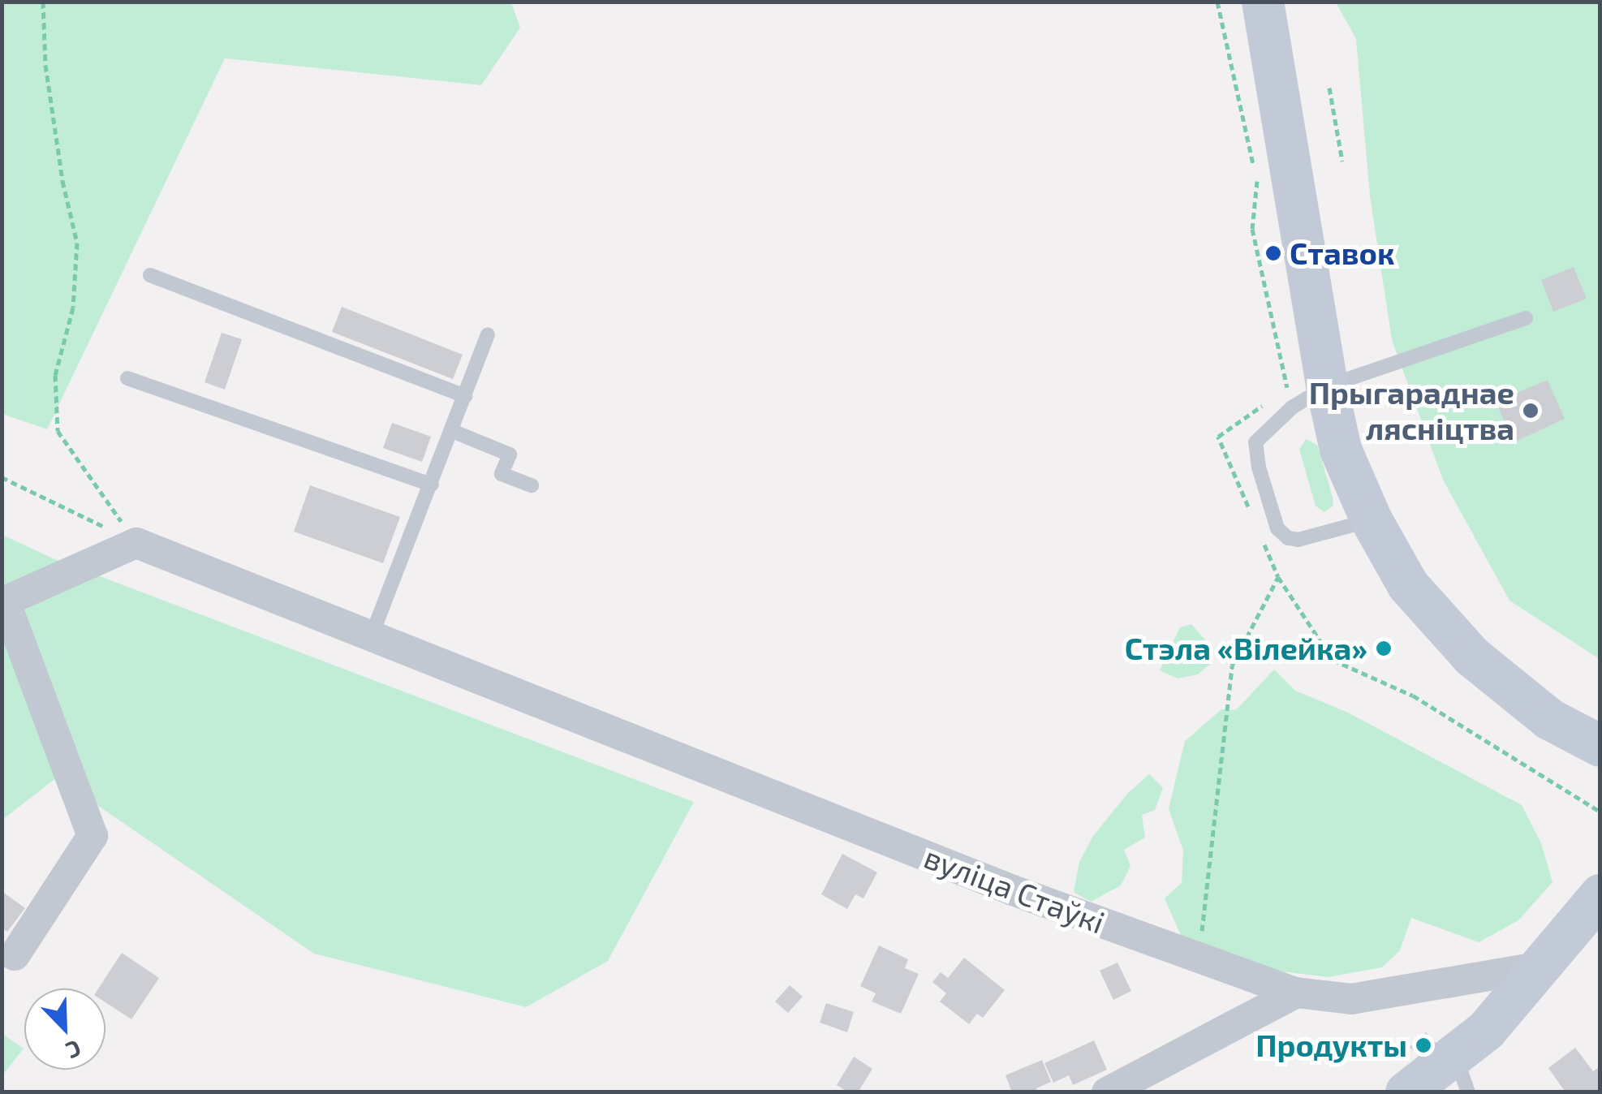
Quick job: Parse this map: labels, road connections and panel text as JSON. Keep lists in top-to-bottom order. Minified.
{"streets":{"street":["вуліца Стаўкі"]},"places":["Ставок","Прыгараднае лясніцтва","Стэла «Вілейка»","Продукты"],"north":"bottom right"}
